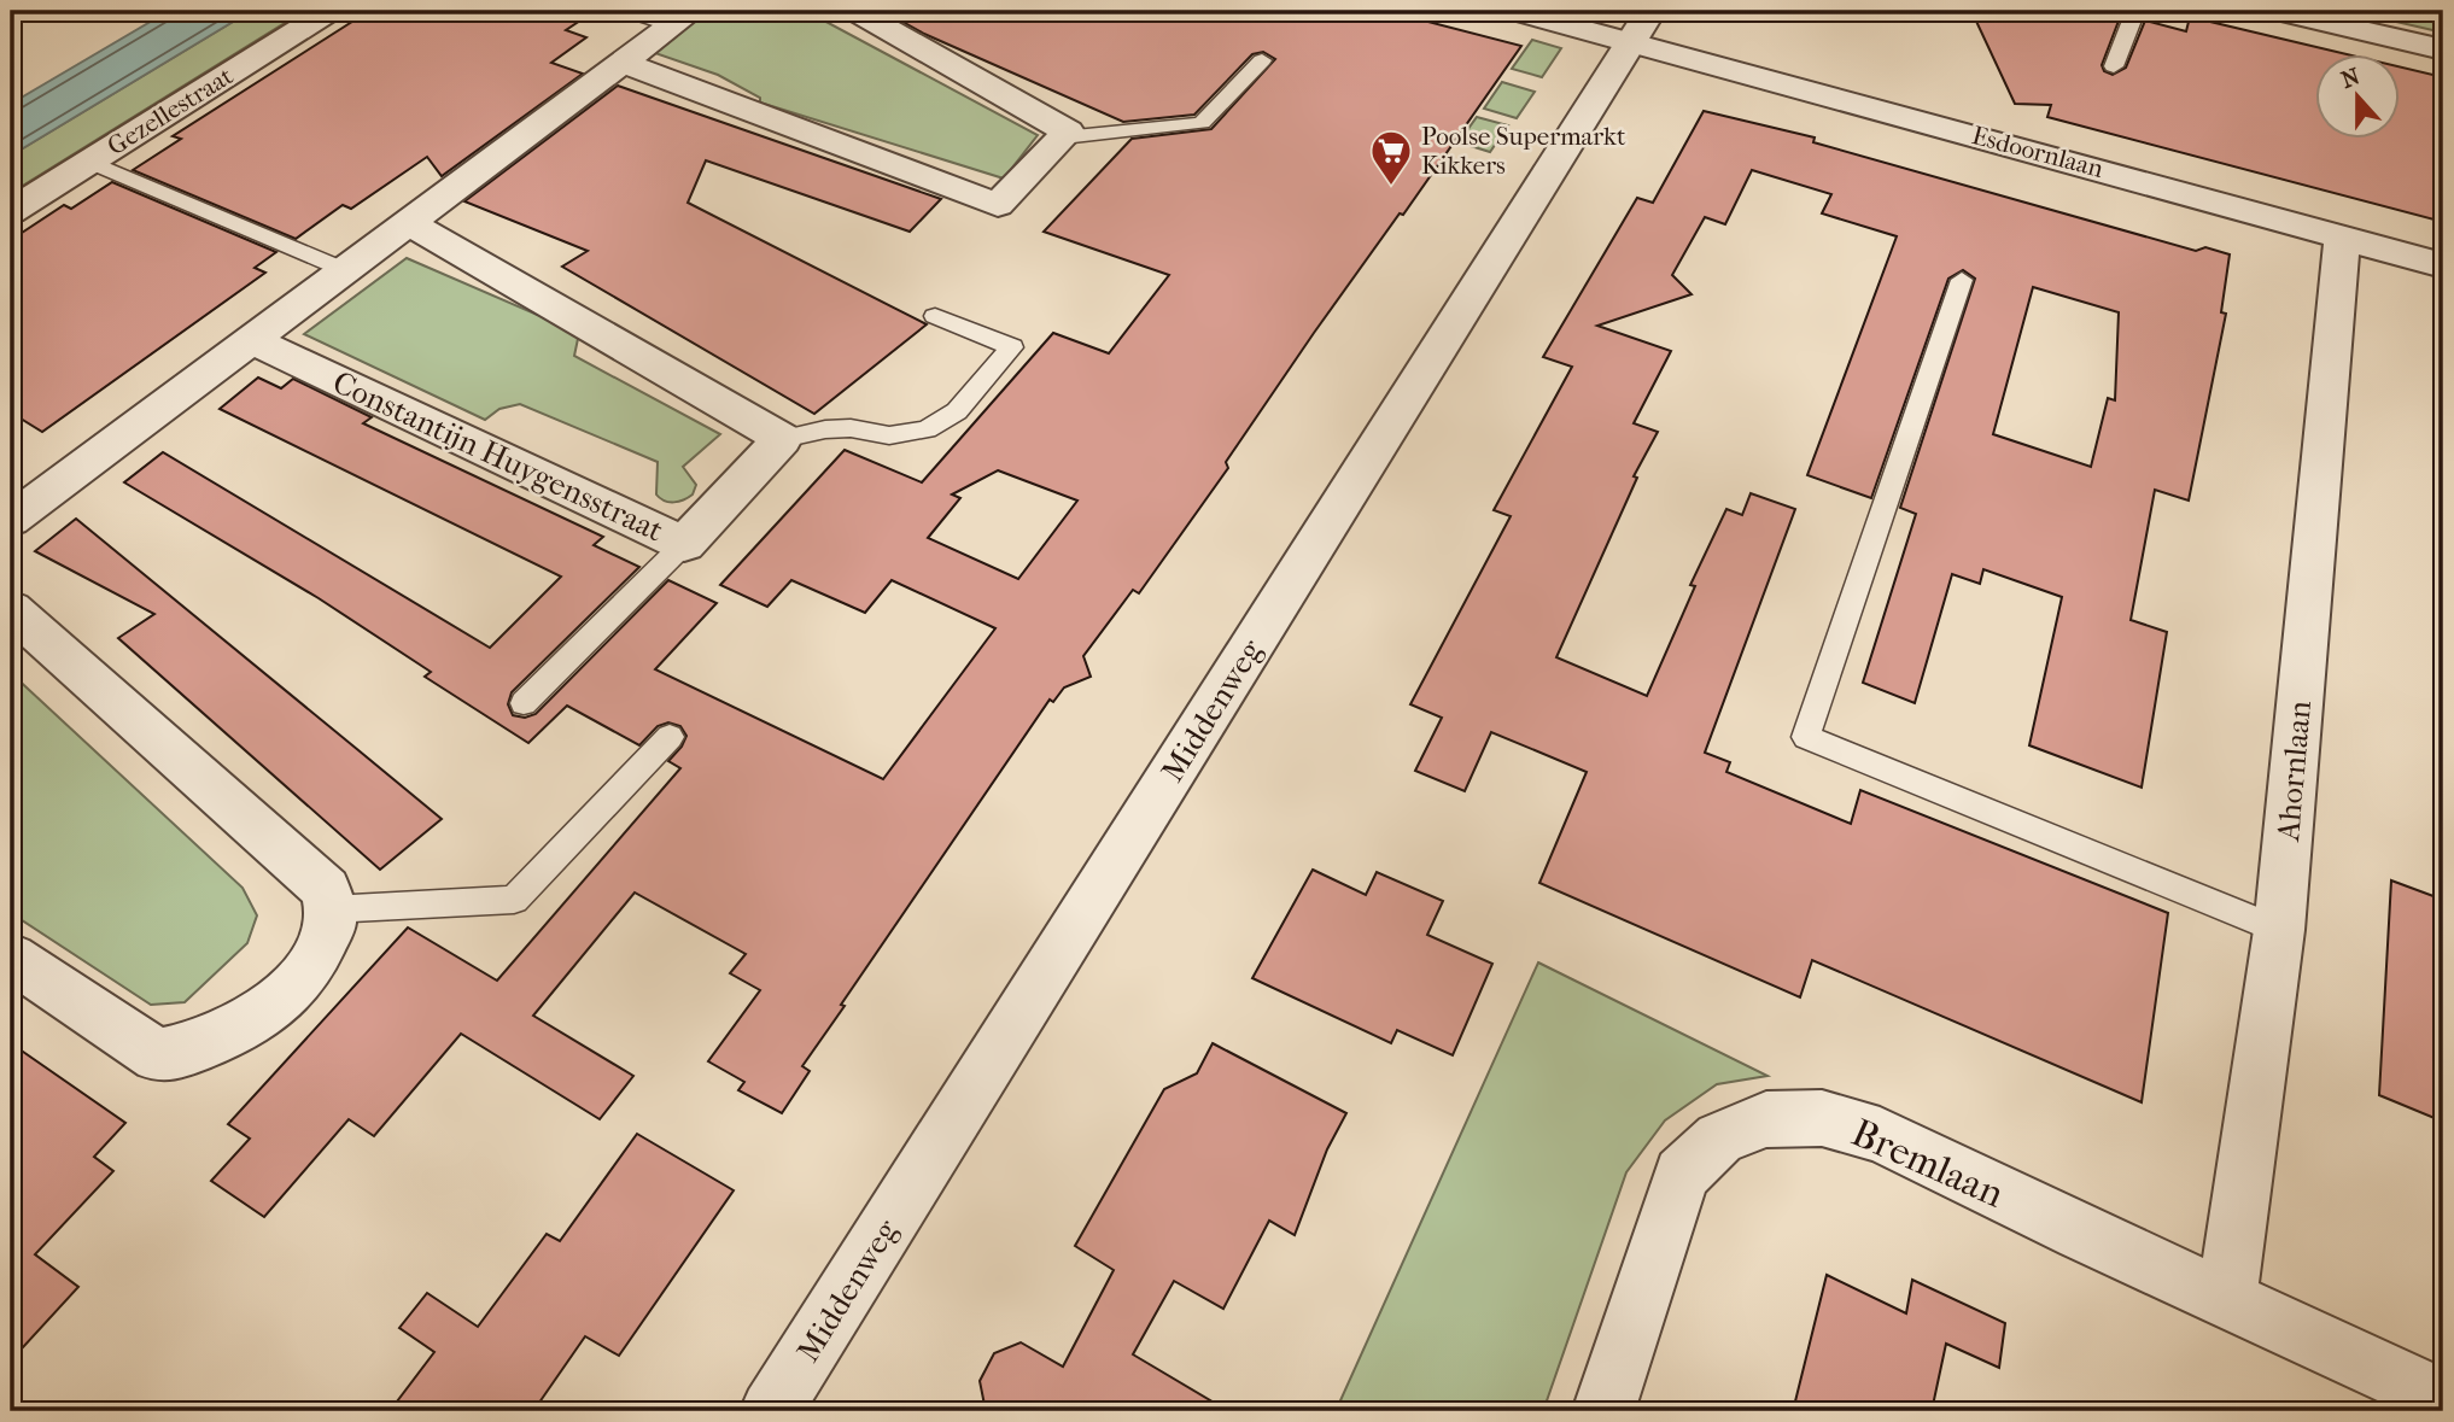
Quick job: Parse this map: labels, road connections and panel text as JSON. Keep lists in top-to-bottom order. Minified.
{"streets":{"street":["Gezellestraat","Esdoornlaan","Constantijn Huygensstraat","Middenweg","Ahornlaan","Bremlaan"]},"crossings":[["Esdoornlaan","Middenweg"],["Esdoornlaan","Ahornlaan"],["Ahornlaan","Bremlaan"]],"places":{"supermarket":["Poolse Supermarkt Kikkers"]},"north":"top"}
